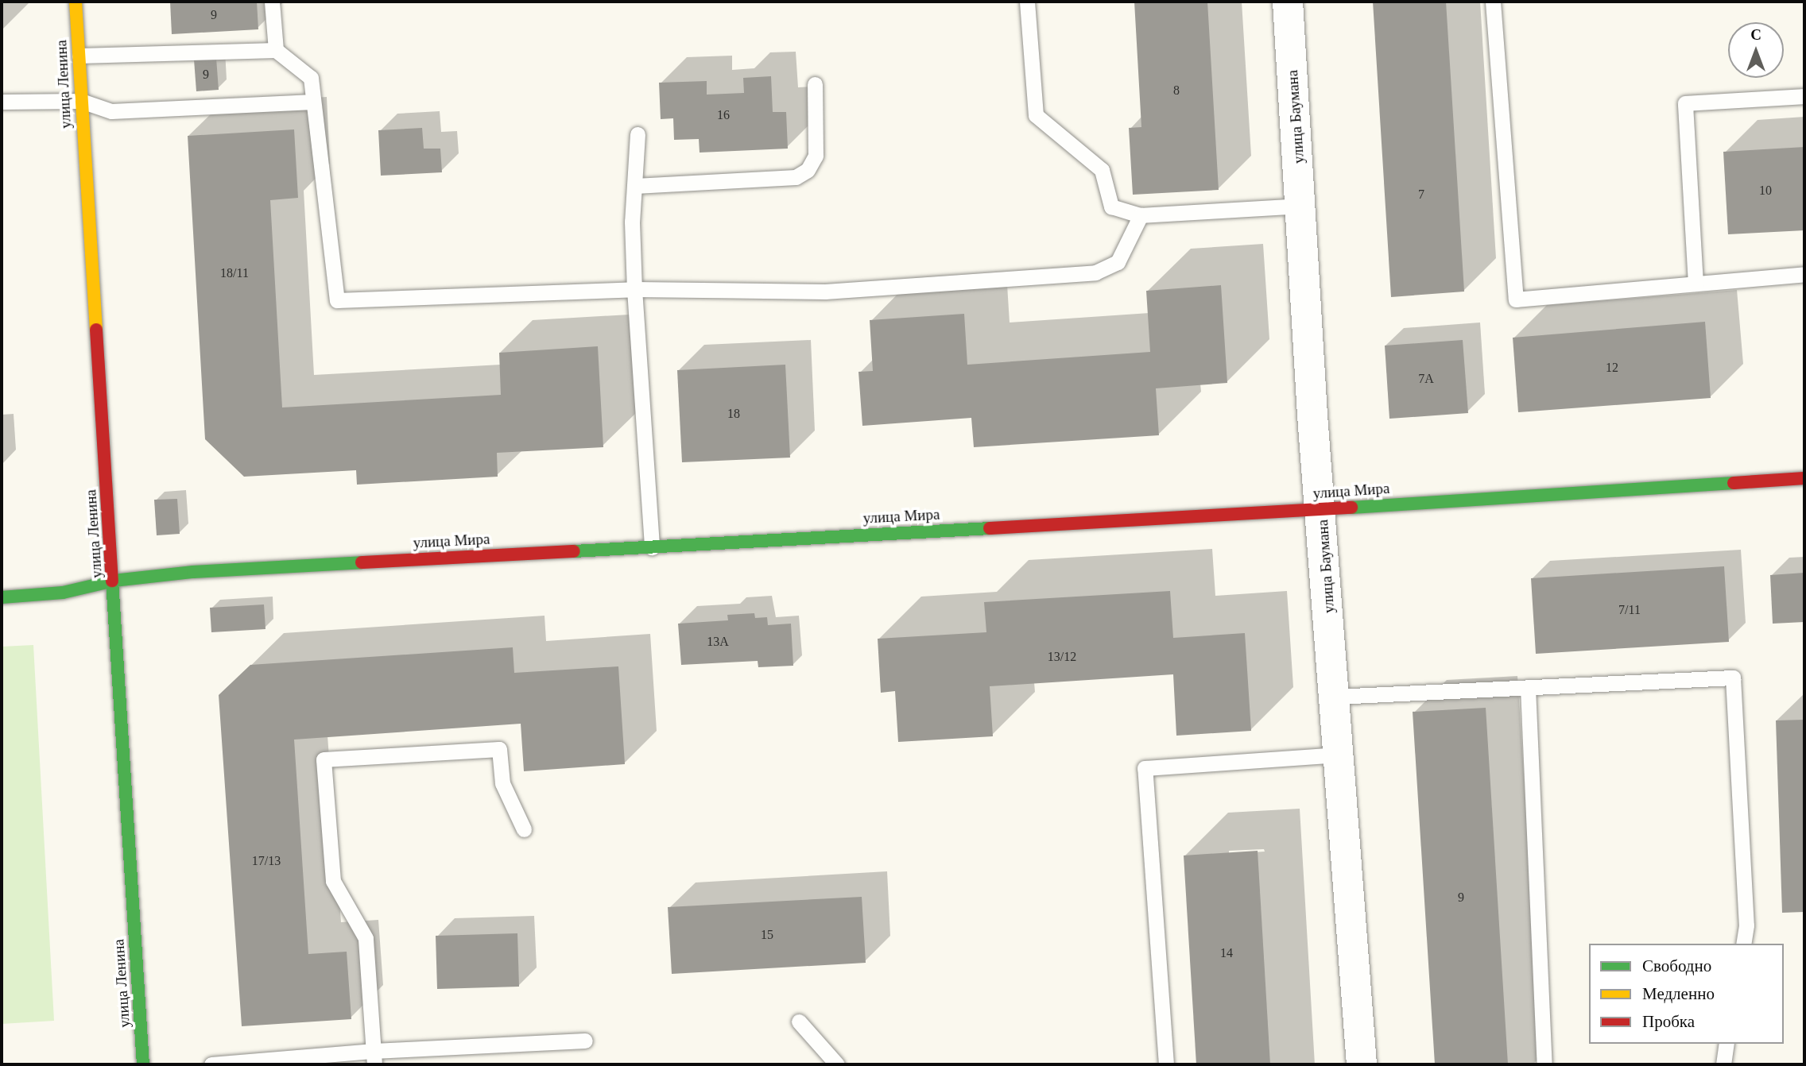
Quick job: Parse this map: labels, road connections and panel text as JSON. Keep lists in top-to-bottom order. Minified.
{"streets":{"street":["улица Ленина","улица Баумана","улица Мира"]},"crossings":[["улица Ленина","улица Мира"],["улица Баумана","улица Мира"]],"house_numbers":["9","9","8","16","10","7","18/11","12","7А","18","7/11","13А","13/12","17/13","9","15","14"],"legend":["Свободно","Медленно","Пробка"],"north":"top"}
